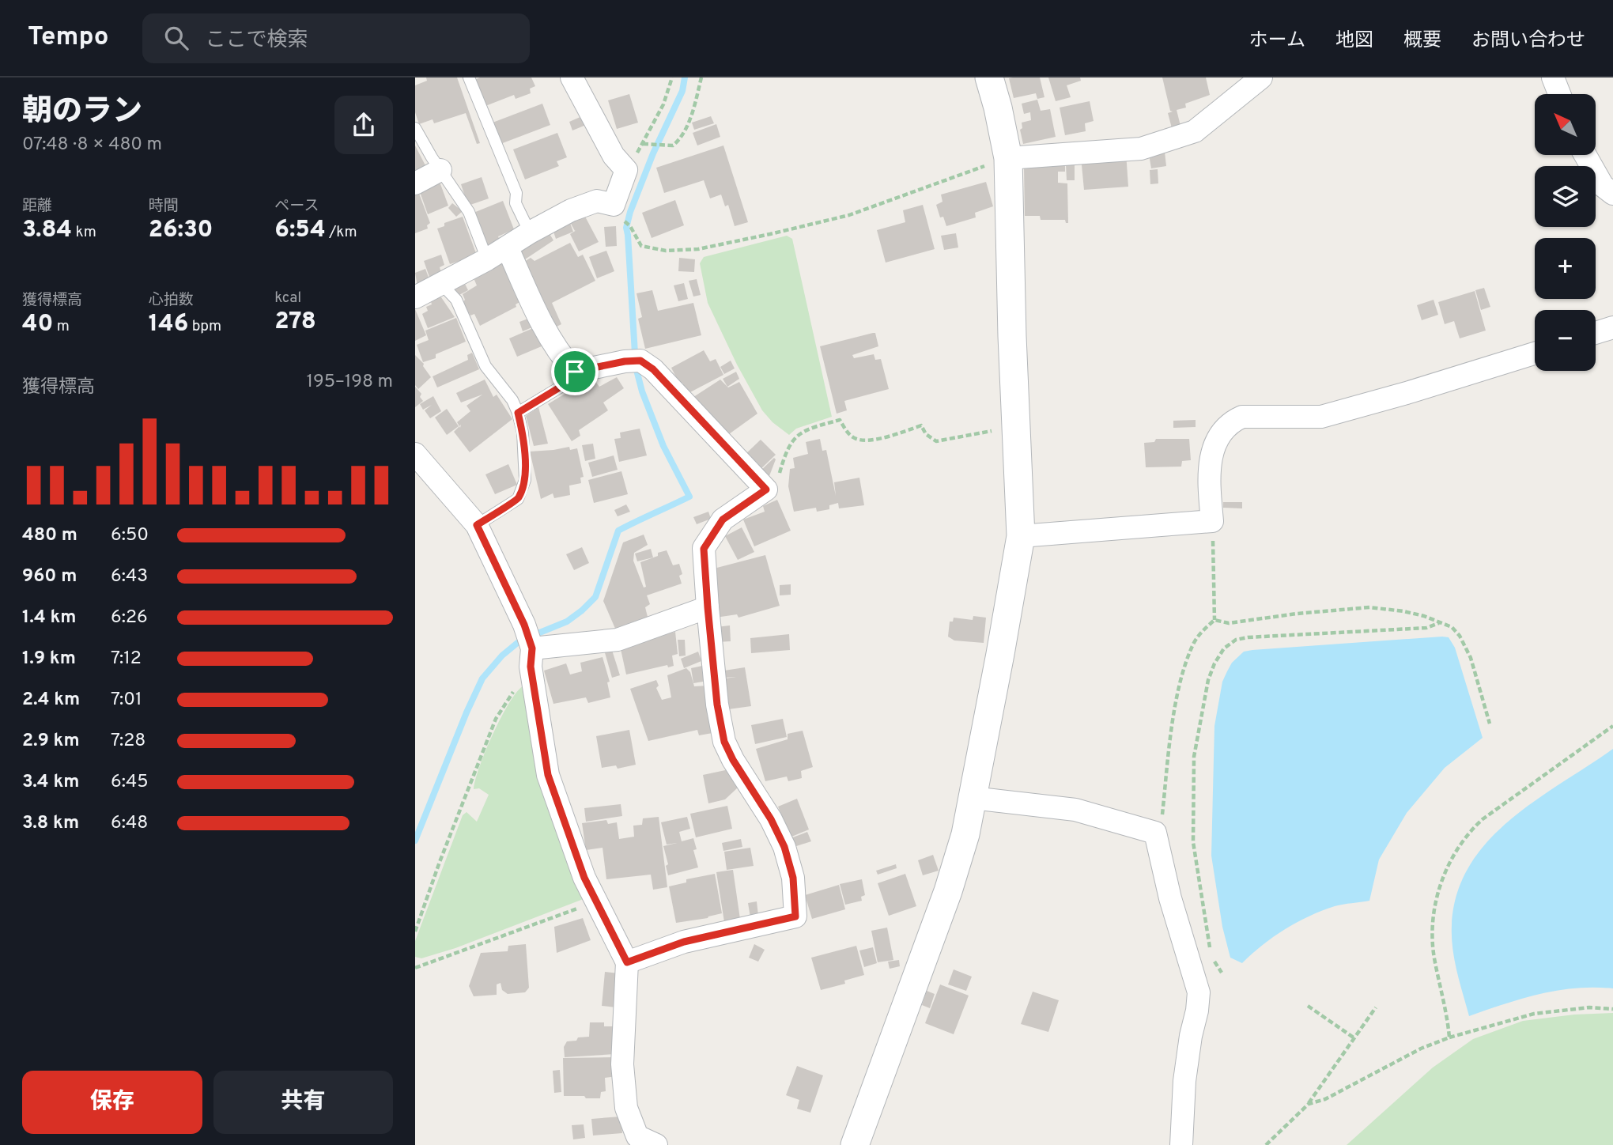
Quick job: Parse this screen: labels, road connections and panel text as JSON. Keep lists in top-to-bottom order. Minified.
{"north":"top left","page":{"header":"Tempo","search":"ここで検索","nav":["ホーム","地図","概要","お問い合わせ"],"heading":["朝のラン","07:48 · 8 × 480 m"],"map_buttons":["+","−"],"stats":[["距離","3.84 km"],["時間","26:30"],["ペース","6:54 /km"],["獲得標高","40 m"],["心拍数","146 bpm"],["kcal","278"]],"chart":["獲得標高","195–198 m"],"list":[{"name":"480 m","note":"6:50"},{"name":"960 m","note":"6:43"},{"name":"1.4 km","note":"6:26"},{"name":"1.9 km","note":"7:12"},{"name":"2.4 km","note":"7:01"},{"name":"2.9 km","note":"7:28"},{"name":"3.4 km","note":"6:45"},{"name":"3.8 km","note":"6:48"}],"buttons":["保存","共有"]}}
